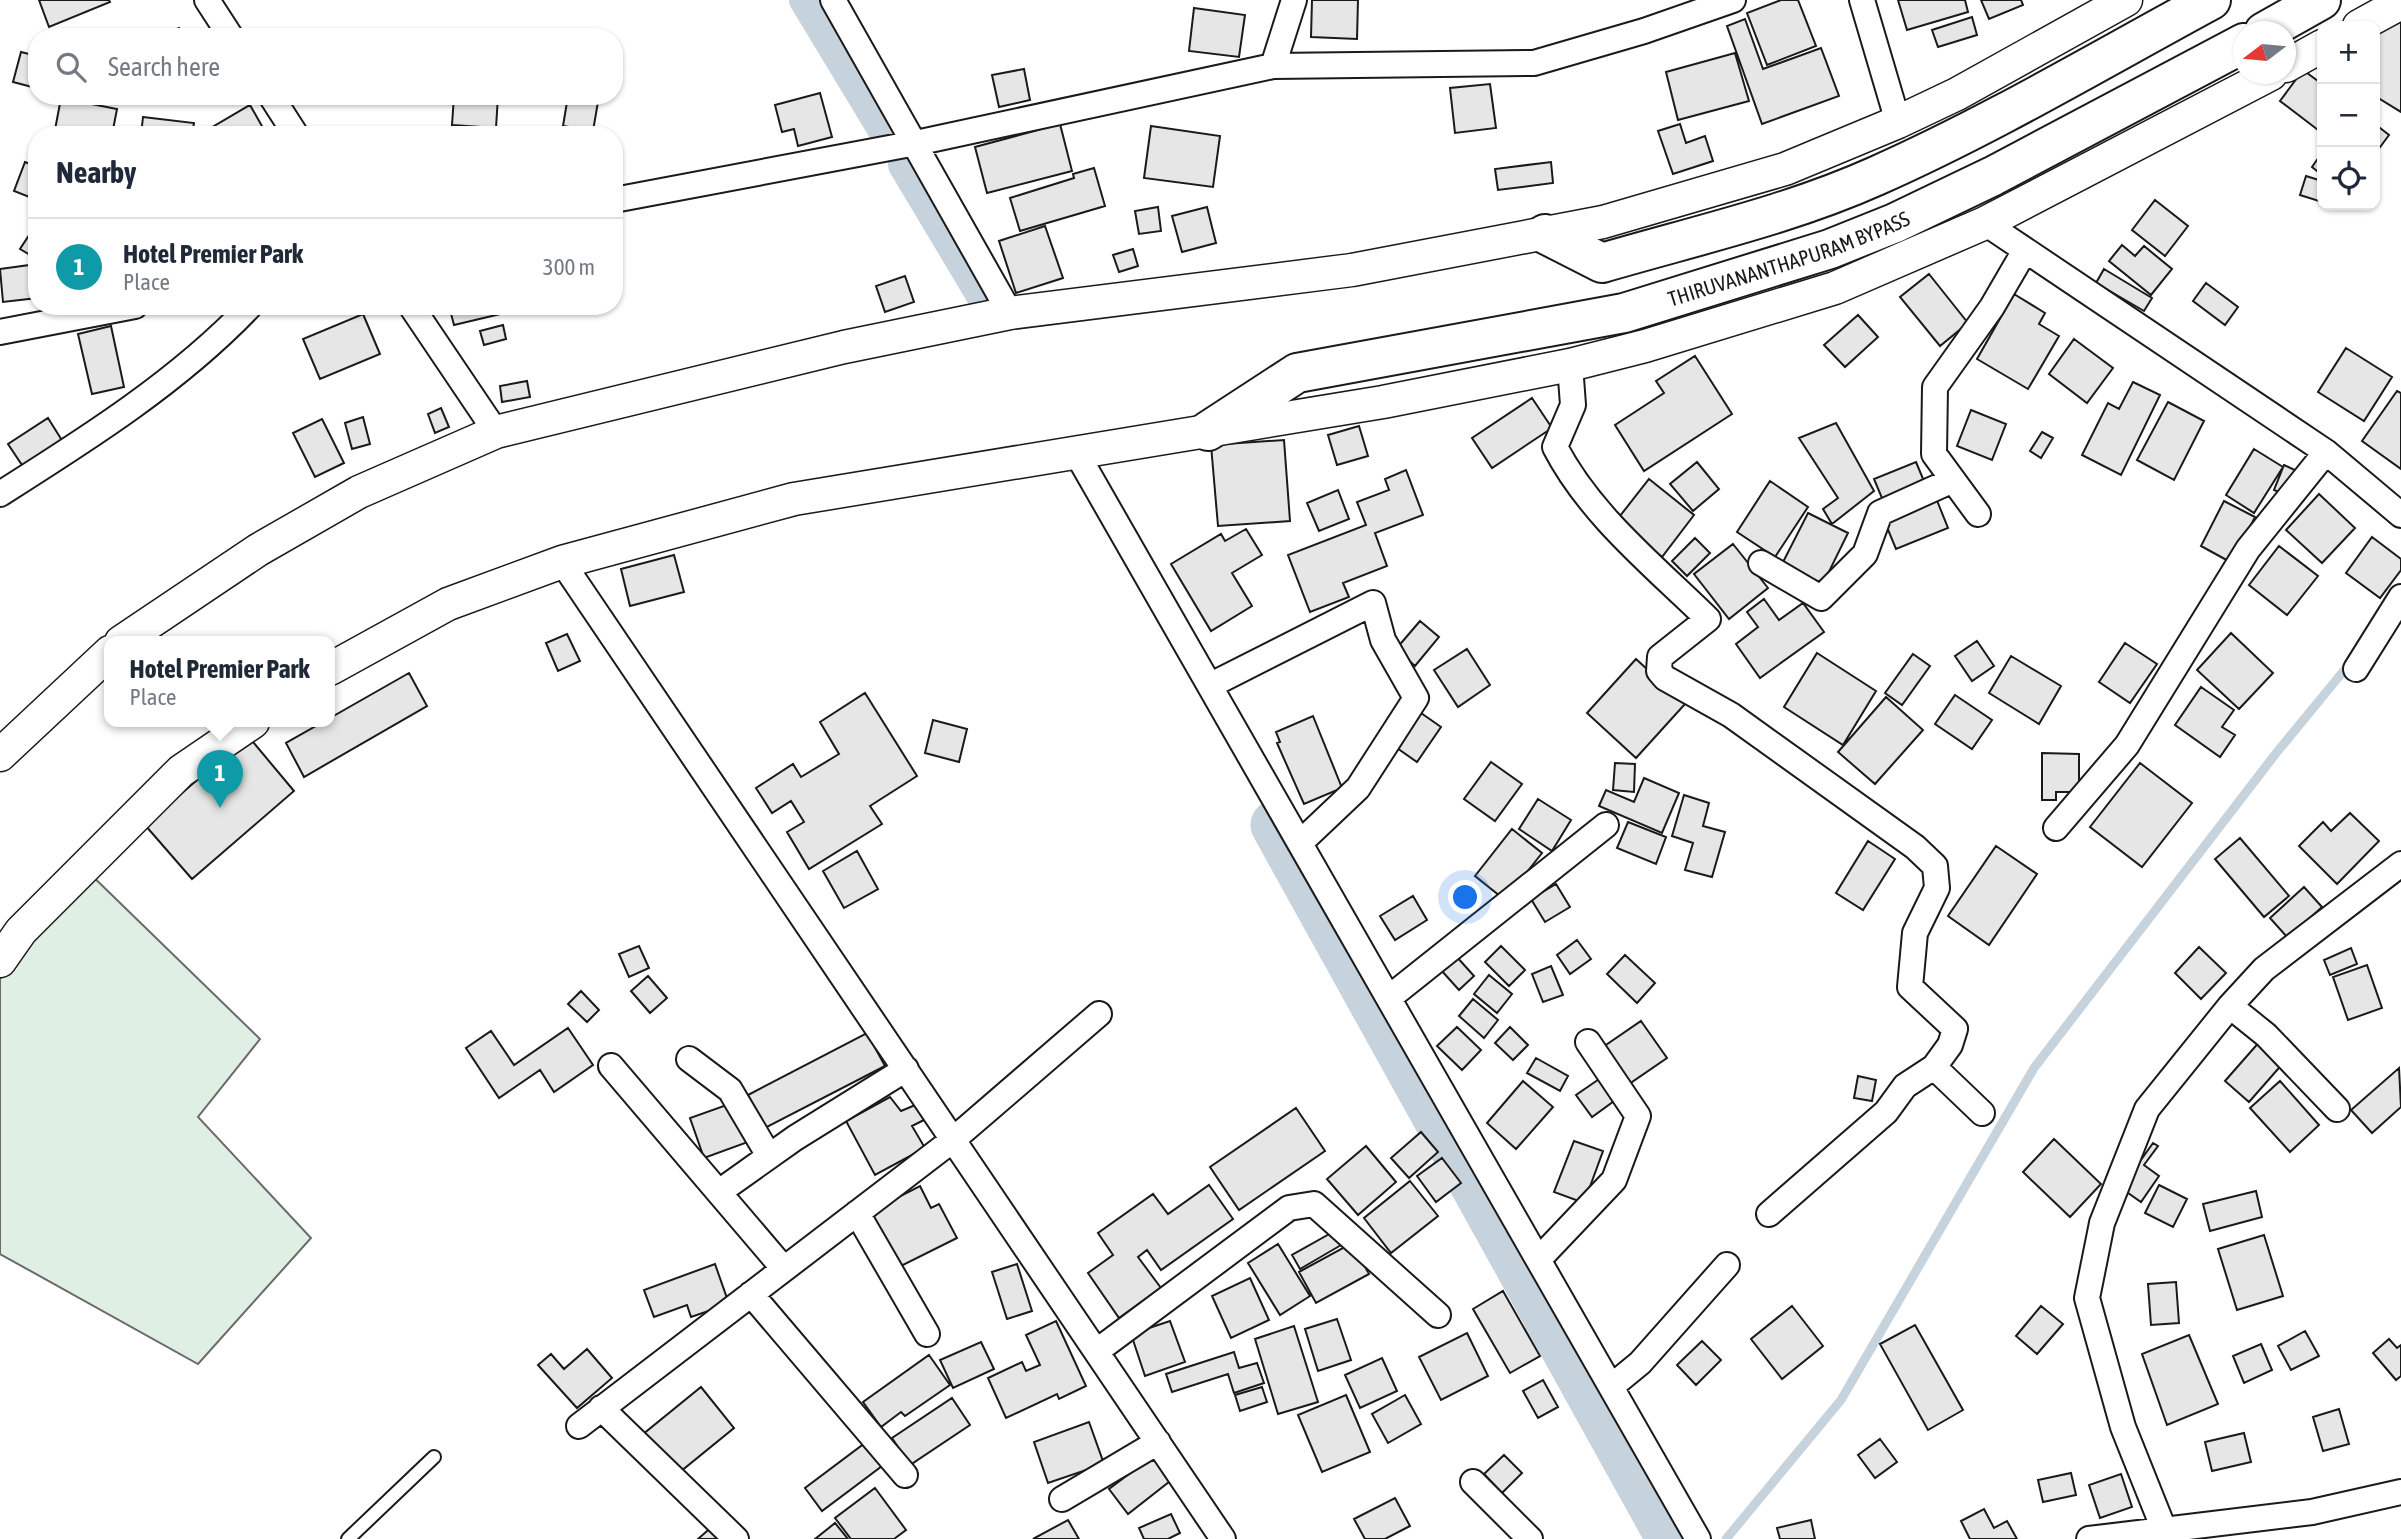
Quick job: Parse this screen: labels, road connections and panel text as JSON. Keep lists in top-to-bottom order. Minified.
{"streets":{"highway":["THIRUVANANTHAPURAM BYPASS"]},"north":"left","page":{"map_buttons":["+","−"],"search":"Search here","heading":"Nearby","list":[{"mark":"1","name":"Hotel Premier Park","note":"Place","value":"300 m"}],"popup":["Hotel Premier Park","Place"],"pins":"1"}}
